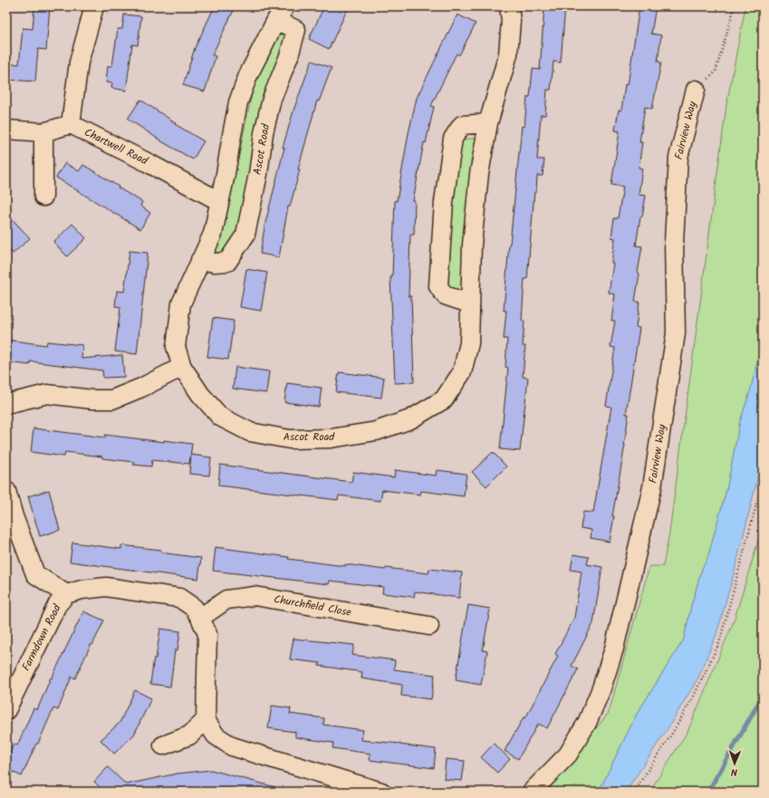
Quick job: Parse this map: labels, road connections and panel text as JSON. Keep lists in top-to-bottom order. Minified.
{"streets":{"street":["Fairview Way","Chartwell Road","Ascot Road","Churchfield Close","Farmdown Road"]},"crossings":[["Chartwell Road","Ascot Road"],["Churchfield Close","Farmdown Road"]],"north":"bottom"}
